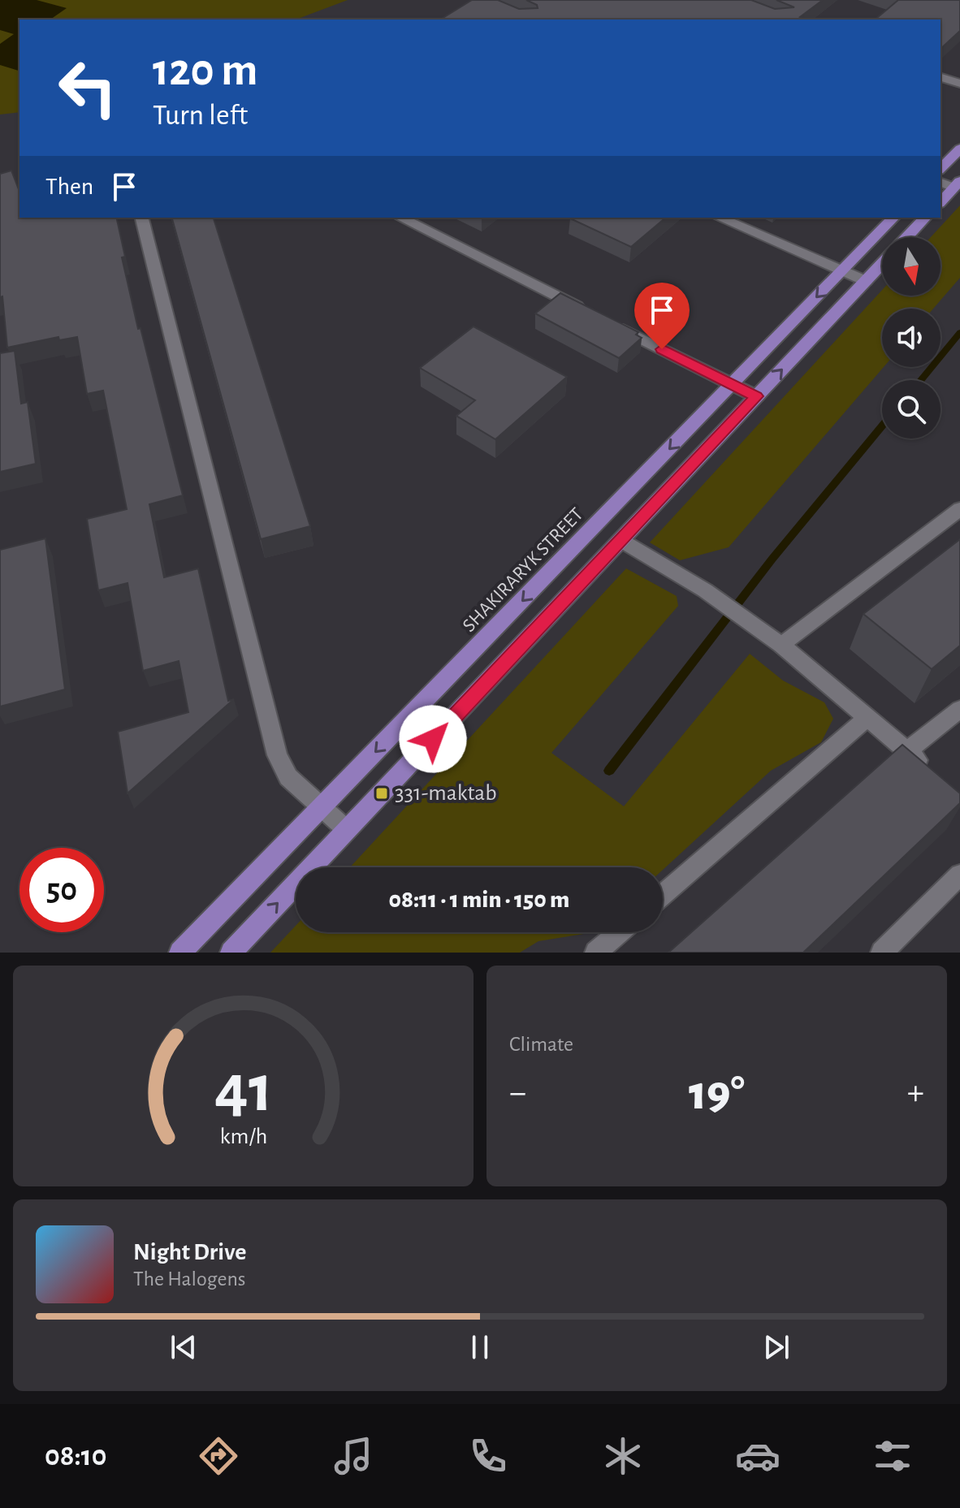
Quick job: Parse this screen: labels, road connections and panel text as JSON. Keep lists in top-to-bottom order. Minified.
{"streets":{"main road":["SHAKIRARYK STREET"]},"places":{"transit":["331-maktab"]},"north":"bottom","page":{"turn":["120 m","Turn left"],"then":"Then","limit":"50","trip":"08:11 · 1 min · 150 m","tile":"Climate","heat":["−","19°","+"],"song":["Night Drive","The Halogens"],"tabs":"08:10","gauge":["41","km/h"]}}
